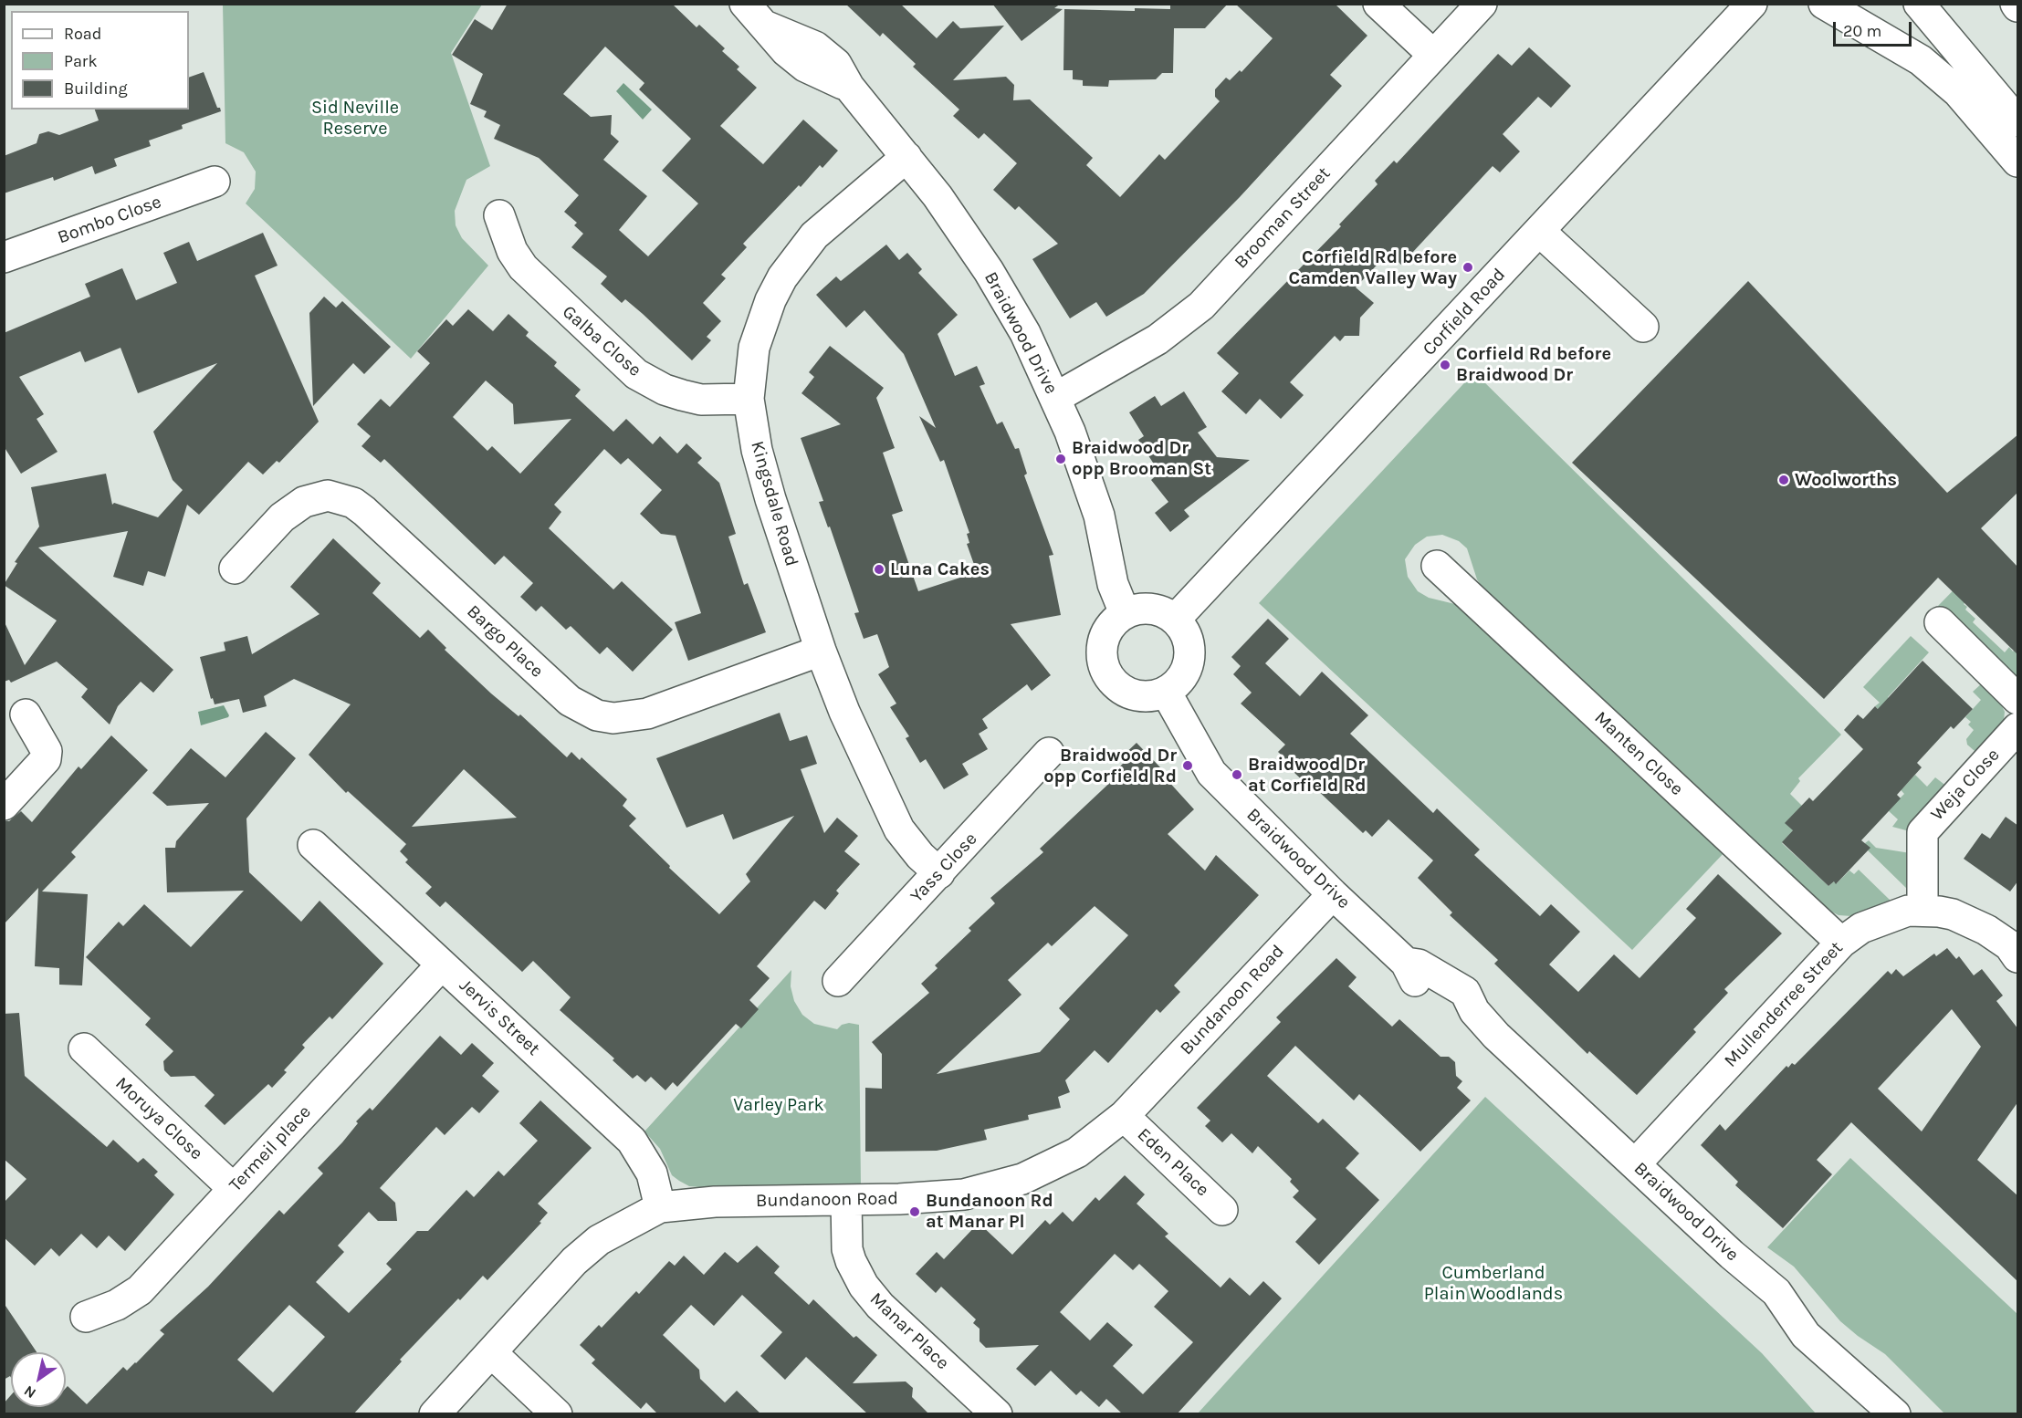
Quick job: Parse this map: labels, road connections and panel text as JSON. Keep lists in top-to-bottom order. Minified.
{"streets":{"street":["Brooman Street","Bombo Close","Corfield Road","Braidwood Drive","Galba Close","Kingsdale Road","Bargo Place","Manten Close","Weja Close","Yass Close","Bundanoon Road","Mullenderree Street","Jervis Street","Moruya Close","Termeil place","Eden Place","Manar Place"]},"crossings":[["Brooman Street","Braidwood Drive"],["Corfield Road","Braidwood Drive"],["Braidwood Drive","Kingsdale Road"],["Braidwood Drive","Bundanoon Road"],["Braidwood Drive","Mullenderree Street"],["Galba Close","Kingsdale Road"],["Kingsdale Road","Bargo Place"],["Kingsdale Road","Yass Close"],["Manten Close","Mullenderree Street"],["Weja Close","Mullenderree Street"],["Bundanoon Road","Jervis Street"],["Bundanoon Road","Eden Place"],["Bundanoon Road","Manar Place"],["Jervis Street","Termeil place"],["Moruya Close","Termeil place"]],"parks":["Sid Neville Reserve","Varley Park","Cumberland Plain Woodlands"],"places":["Corfield Rd before Camden Valley Way","Corfield Rd before Braidwood Dr","Braidwood Dr opp Brooman St","Woolworths","Luna Cakes","Braidwood Dr opp Corfield Rd","Braidwood Dr at Corfield Rd","Bundanoon Rd at Manar Pl"],"legend":["Road","Park","Building"],"scale_bar":"20 m","north":"bottom left"}
